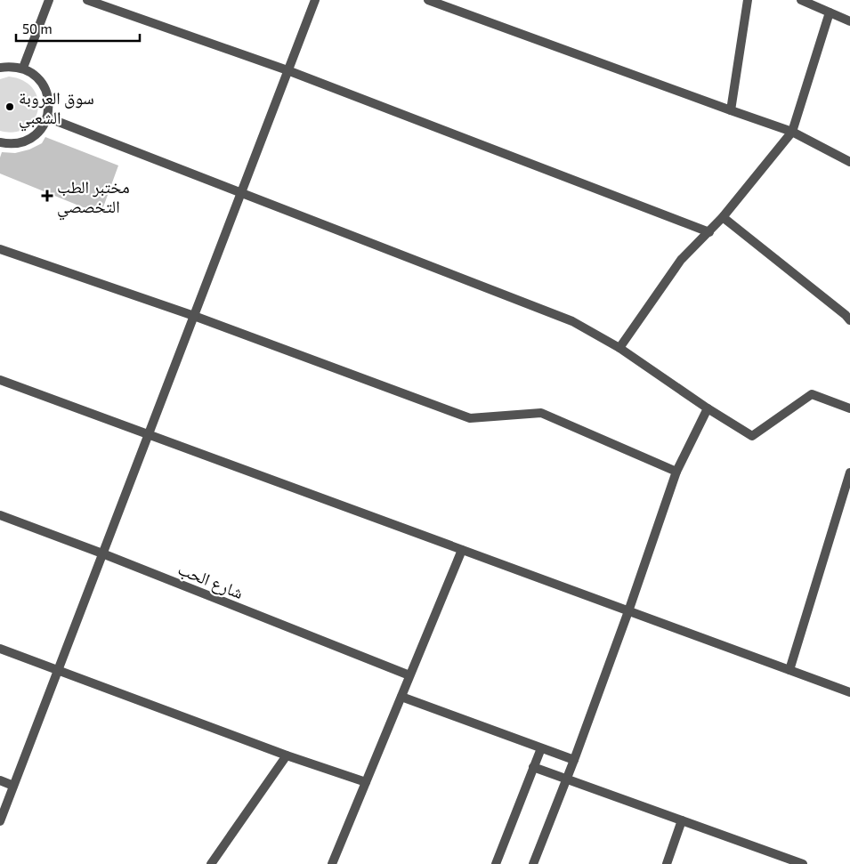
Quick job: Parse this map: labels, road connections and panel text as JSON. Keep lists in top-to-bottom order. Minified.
{"streets":{"street":["شارع الحب"]},"places":{"other":["سوق العروبة الشعبي"],"health":["مختبر الطب التخصصي"]},"scale_bar":"50 m"}
